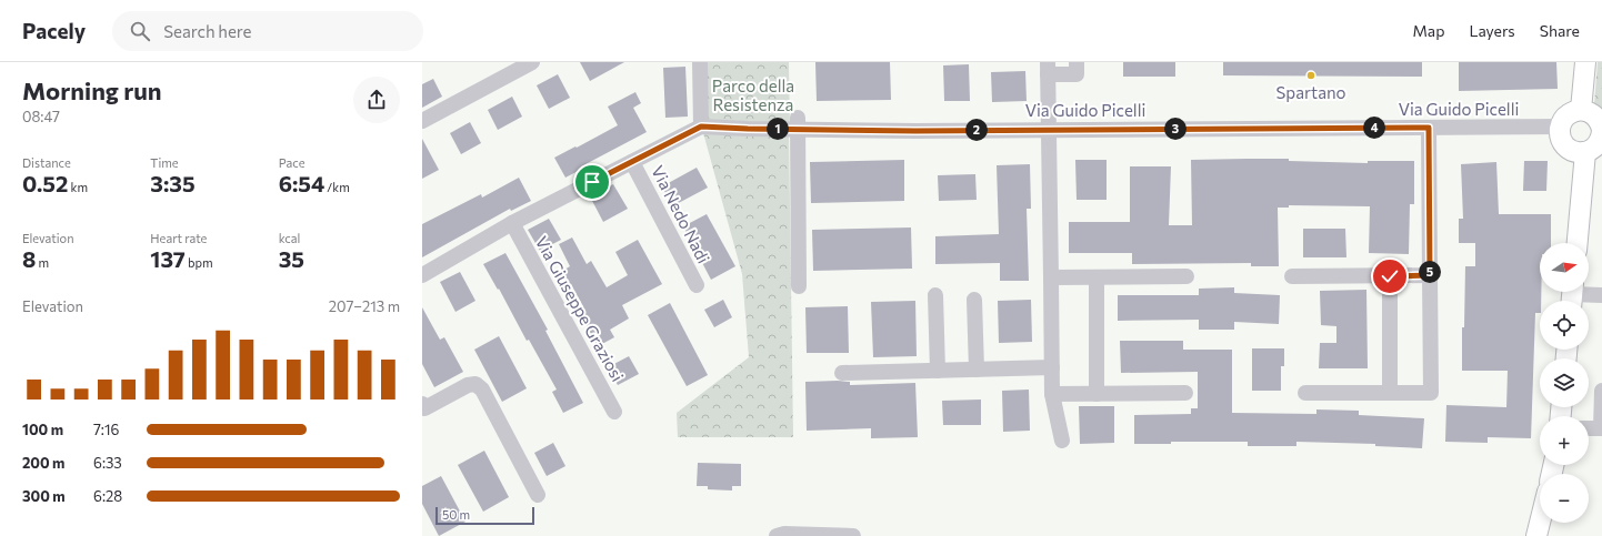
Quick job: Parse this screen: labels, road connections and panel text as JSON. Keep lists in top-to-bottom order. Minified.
{"streets":{"street":["Via Guido Picelli","Via Nedo Nadi","Via Giuseppe Graziosi"]},"parks":["Parco della Resistenza"],"places":["Spartano"],"scale_bar":"50 m","north":"right","page":{"header":"Pacely","search":"Search here","nav":["Map","Layers","Share"],"heading":["Morning run","08:47"],"pins":["4","1","3","2","5"],"stats":[["Distance","0.52 km"],["Time","3:35"],["Pace","6:54 /km"],["Elevation","8 m"],["Heart rate","137 bpm"],["kcal","35"]],"map_buttons":["+","−"],"chart":["Elevation","207–213 m"],"list":[{"name":"100 m","note":"7:16"},{"name":"200 m","note":"6:33"},{"name":"300 m","note":"6:28"}],"scale":"50 m"}}
